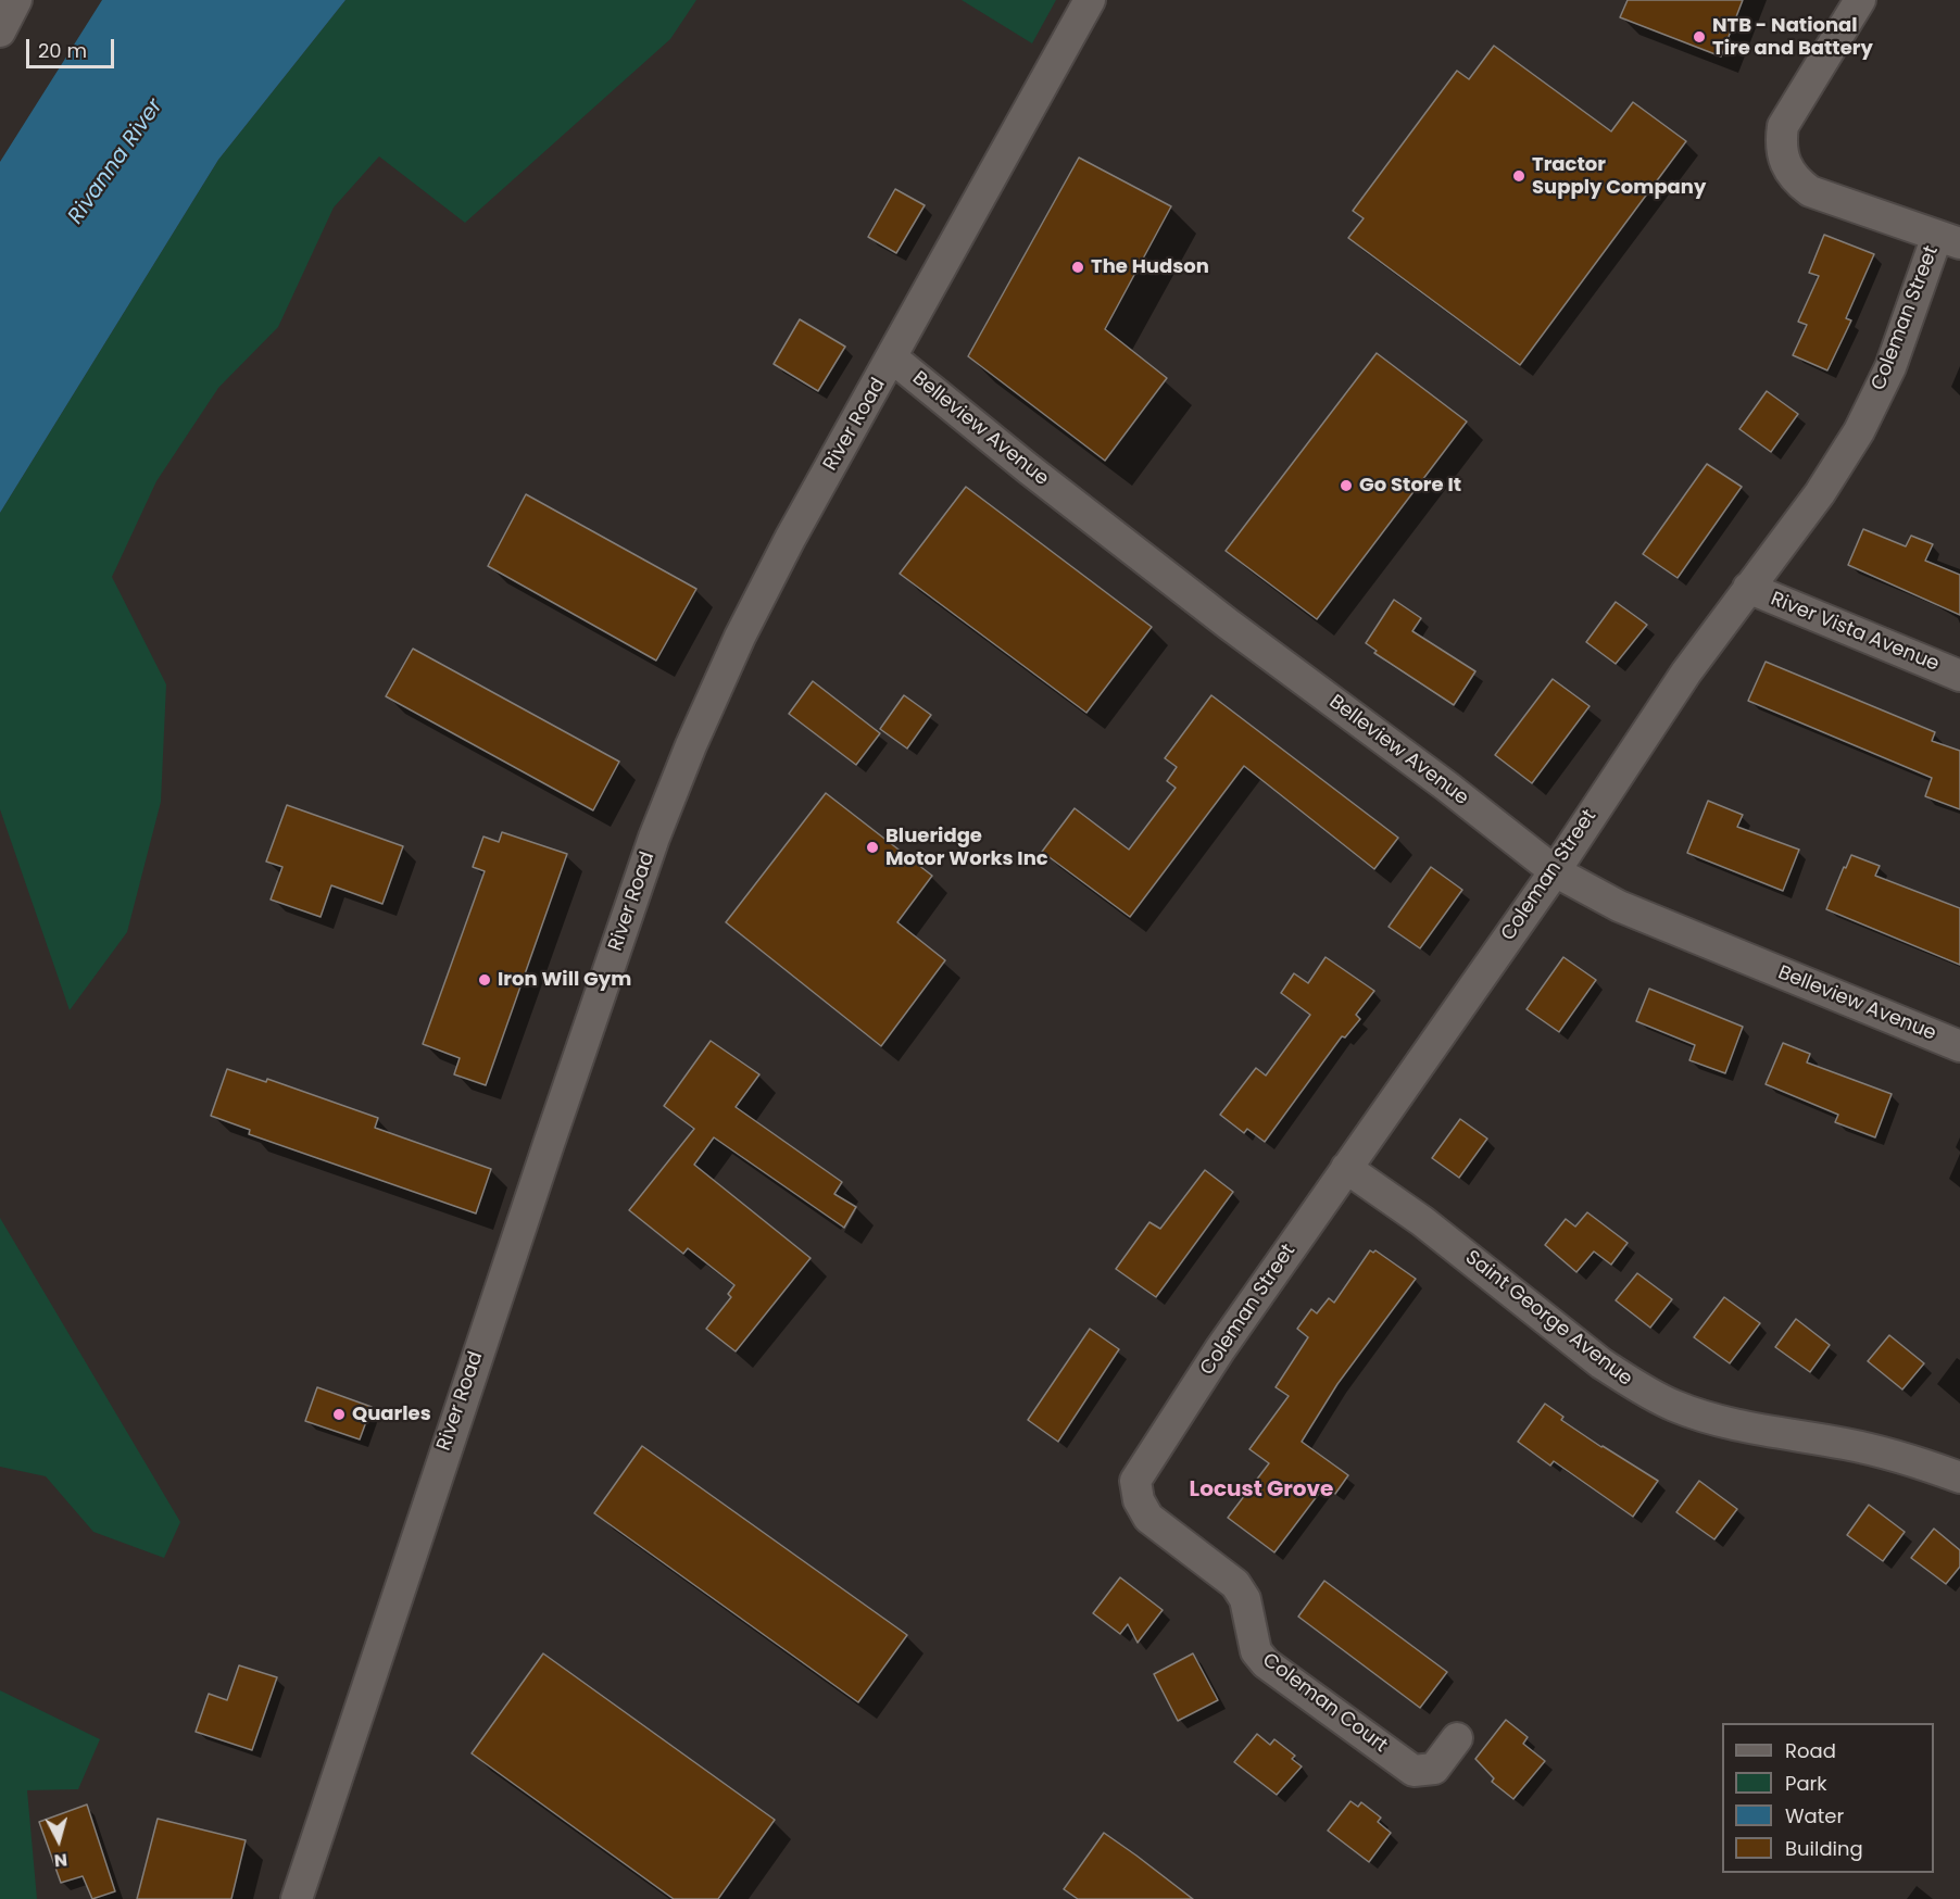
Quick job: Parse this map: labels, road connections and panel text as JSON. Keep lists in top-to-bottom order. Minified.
{"streets":{"street":["Coleman Street","River Road","Belleview Avenue","River Vista Avenue","Saint George Avenue","Coleman Court"]},"crossings":[["Coleman Street","Belleview Avenue"],["Coleman Street","River Vista Avenue"],["Coleman Street","Saint George Avenue"],["Coleman Street","Coleman Court"],["River Road","Belleview Avenue"]],"districts":["Locust Grove"],"water":["Rivanna River"],"places":["NTB - National Tire and Battery","Tractor Supply Company","The Hudson","Go Store It","Blueridge Motor Works Inc","Iron Will Gym","Quarles"],"legend":["Road","Park","Water","Building"],"scale_bar":"20 m","north":"bottom"}
